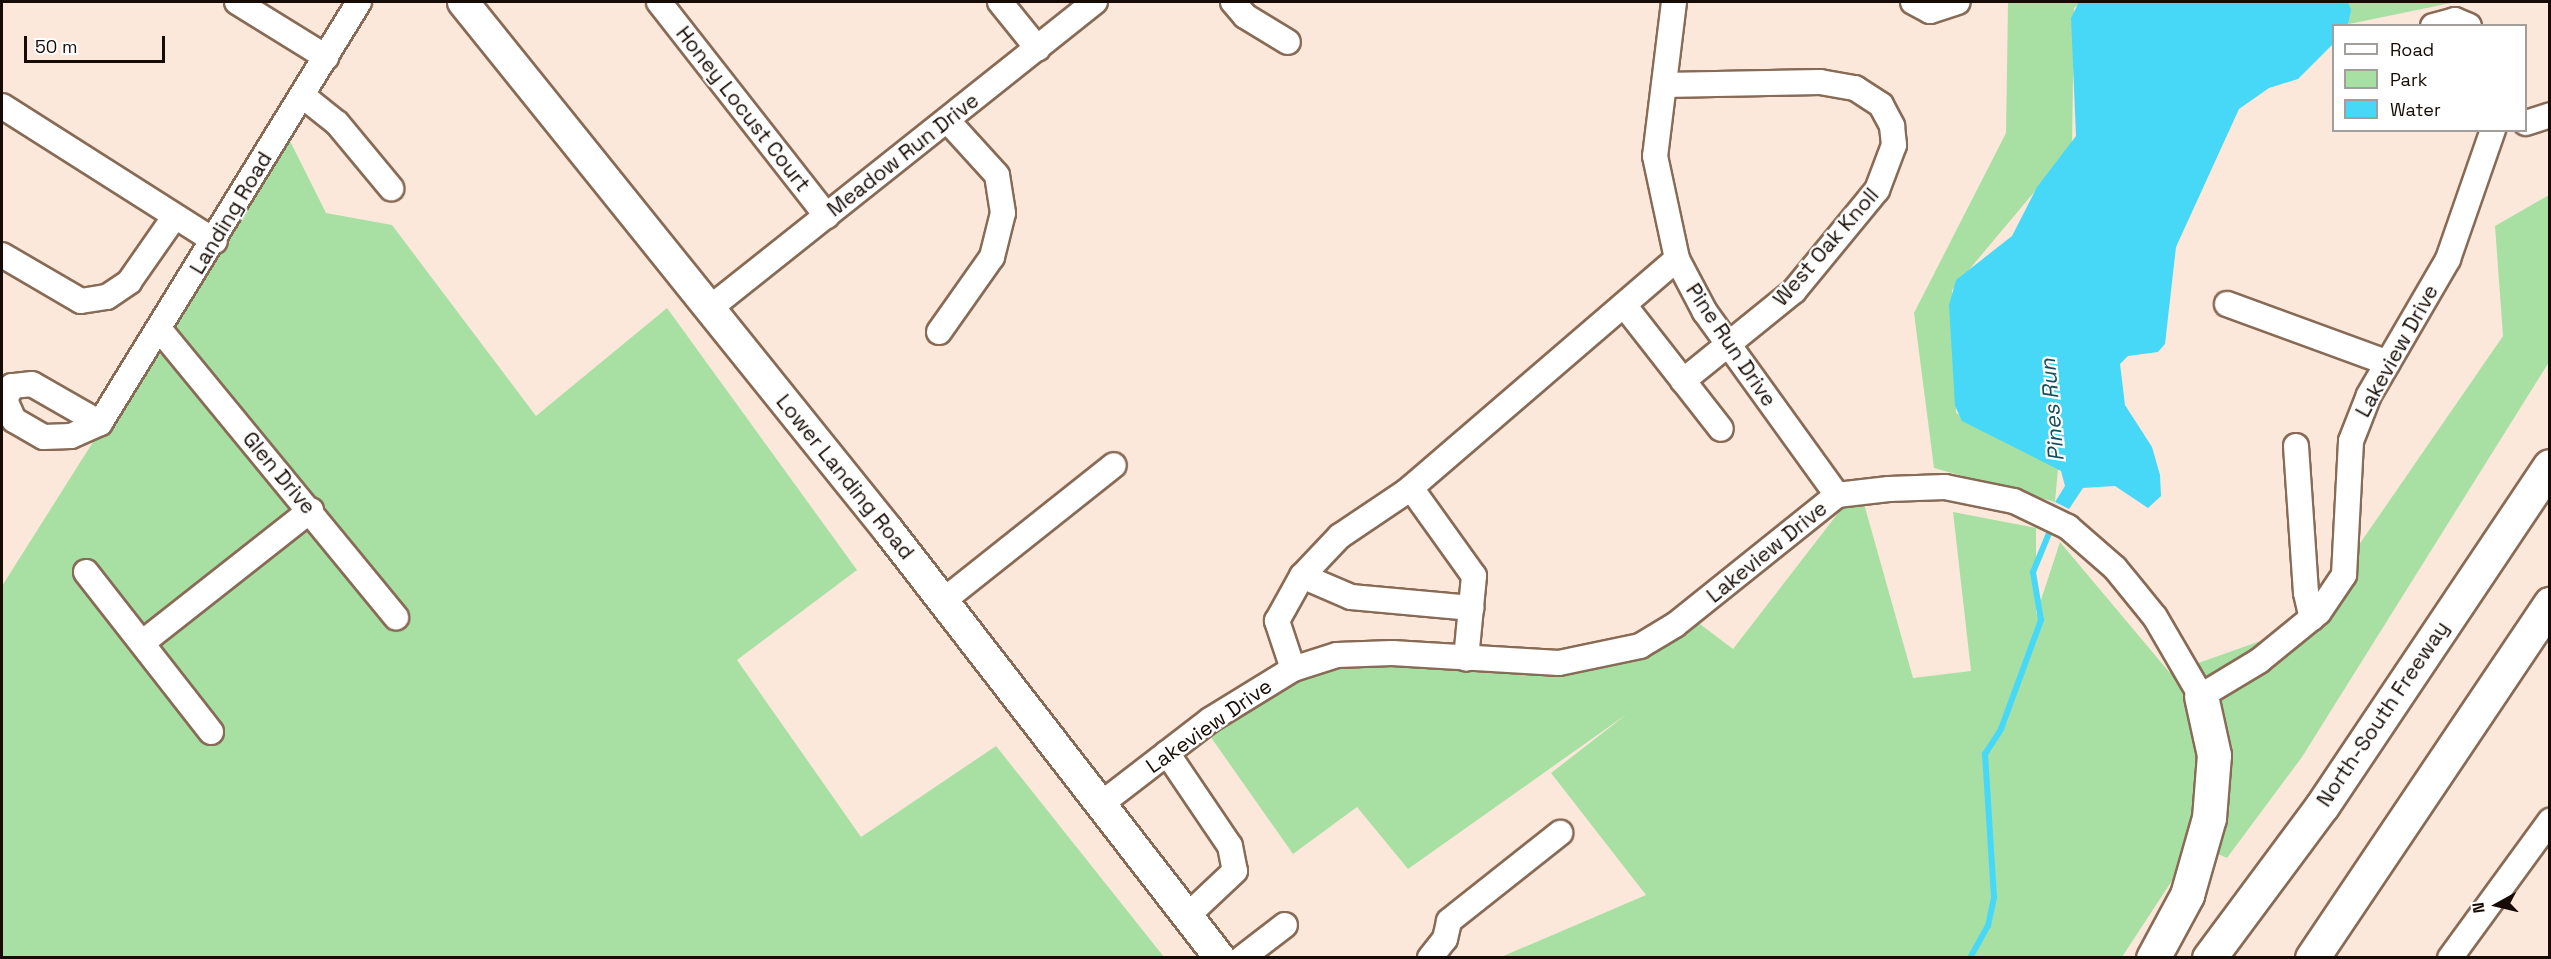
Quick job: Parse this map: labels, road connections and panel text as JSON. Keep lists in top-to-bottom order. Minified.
{"streets":{"highway":["North-South Freeway"],"main road":["Lower Landing Road"],"street":["Honey Locust Court","Meadow Run Drive","Landing Road","West Oak Knoll","Pine Run Drive","Lakeview Drive","Glen Drive"]},"crossings":[["Honey Locust Court","Meadow Run Drive"],["Meadow Run Drive","Lower Landing Road"],["Landing Road","Glen Drive"],["West Oak Knoll","Pine Run Drive"],["Pine Run Drive","Lakeview Drive"],["Lakeview Drive","Lower Landing Road"]],"water":["Pines Run"],"legend":["Road","Park","Water"],"scale_bar":"50 m","north":"left"}
